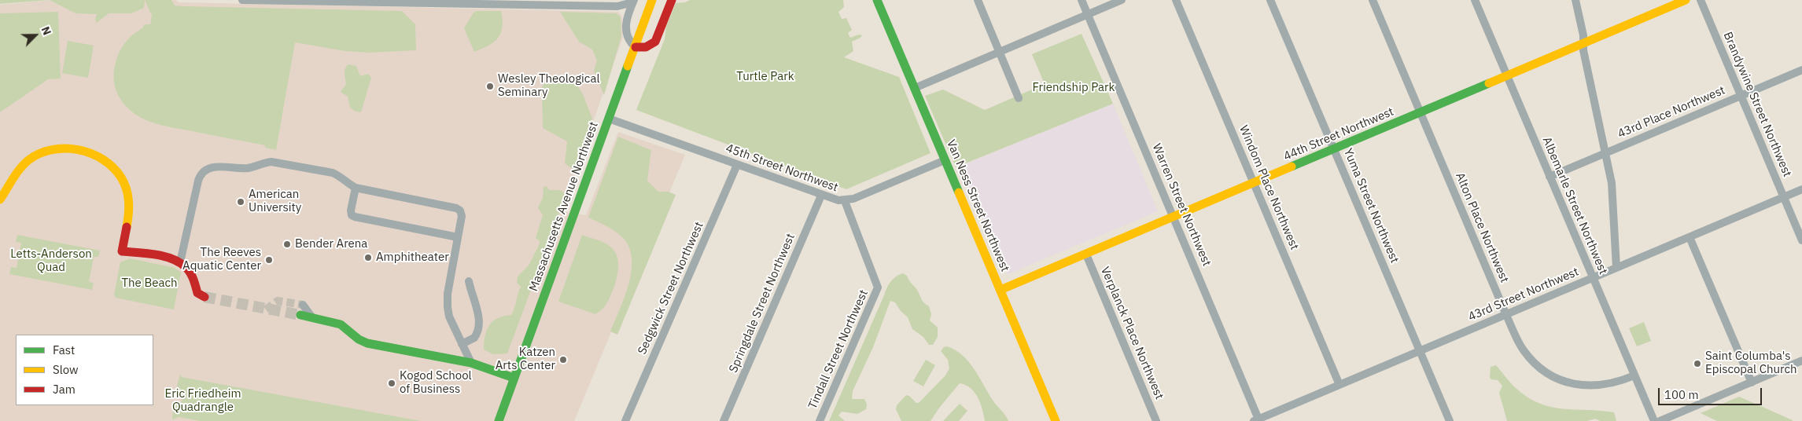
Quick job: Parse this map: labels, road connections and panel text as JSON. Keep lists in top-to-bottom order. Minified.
{"streets":{"street":["Brandywine Street Northwest","43rd Place Northwest","44th Street Northwest","45th Street Northwest","Windom Place Northwest","Warren Street Northwest","Van Ness Street Northwest","Yuma Street Northwest","Albemarle Street Northwest","Massachusetts Avenue Northwest","Alton Place Northwest","Sedgwick Street Northwest","43rd Street Northwest","Springdale Street Northwest","Verplanck Place Northwest","Tindall Street Northwest"]},"crossings":[["Brandywine Street Northwest","43rd Place Northwest"],["Brandywine Street Northwest","43rd Street Northwest"],["43rd Place Northwest","Albemarle Street Northwest"],["44th Street Northwest","Windom Place Northwest"],["44th Street Northwest","Warren Street Northwest"],["44th Street Northwest","Van Ness Street Northwest"],["44th Street Northwest","Yuma Street Northwest"],["44th Street Northwest","Albemarle Street Northwest"],["44th Street Northwest","Alton Place Northwest"],["44th Street Northwest","Verplanck Place Northwest"],["45th Street Northwest","Van Ness Street Northwest"],["45th Street Northwest","Massachusetts Avenue Northwest"],["45th Street Northwest","Sedgwick Street Northwest"],["45th Street Northwest","Springdale Street Northwest"],["45th Street Northwest","Tindall Street Northwest"],["Windom Place Northwest","43rd Street Northwest"],["Warren Street Northwest","43rd Street Northwest"],["Yuma Street Northwest","43rd Street Northwest"],["Albemarle Street Northwest","Alton Place Northwest"],["Albemarle Street Northwest","43rd Street Northwest"],["Alton Place Northwest","43rd Street Northwest"]],"parks":["Turtle Park","Friendship Park","Letts-Anderson Quad","The Beach","Eric Friedheim Quadrangle"],"places":["Wesley Theological Seminary","American University","Bender Arena","Amphitheater","The Reeves Aquatic Center","Katzen Arts Center","Saint Columba's Episcopal Church","Kogod School of Business"],"legend":["Fast","Slow","Jam"],"scale_bar":"100 m","north":"top right"}
